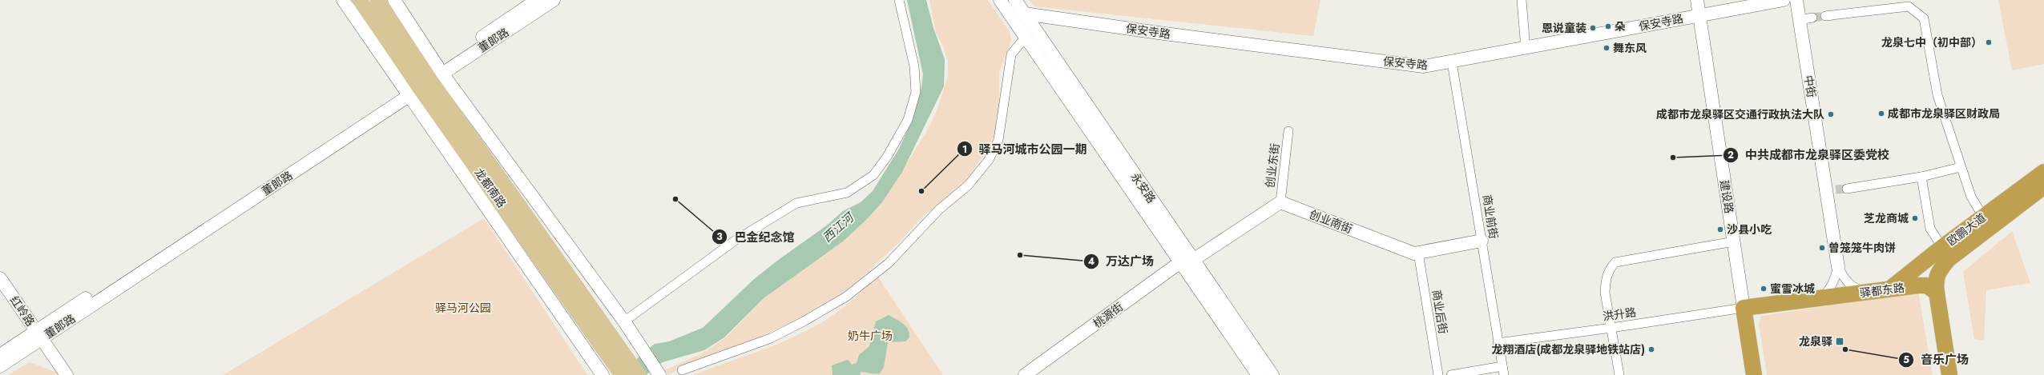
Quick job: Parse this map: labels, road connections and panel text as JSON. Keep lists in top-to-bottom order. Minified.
{"streets":{"highway":["建设路","欧鹏大道","驿都东路"],"main road":["龙都南路"],"street":["保安寺路","董郞路","中街","创业东街","永安路","商业前街","创业南街","红岭路","商业后街","洪升路","桃源街"]},"crossings":[["保安寺路","永安路"],["保安寺路","建设路"],["保安寺路","商业前街"],["董郞路","龙都南路"],["董郞路","红岭路"],["创业东街","创业南街"],["永安路","桃源街"],["建设路","驿都东路"],["建设路","洪升路"],["商业前街","创业南街"],["商业前街","洪升路"],["创业南街","商业后街"],["欧鹏大道","驿都东路"],["驿都东路","洪升路"]],"water":["西江河"],"parks":["驿马河公园","奶牛广场"],"places":{"other":["朵","恩说童装","龙泉七中（初中部）","舞东风","成都市龙泉驿区财政局","成都市龙泉驿区交通行政执法大队","中共成都市龙泉驿区委党校","驿马河城市公园一期","巴金纪念馆","芝龙商城","沙县小吃","曾笼笼牛肉饼","万达广场","蜜雪冰城","龙翔酒店(成都龙泉驿地铁站店)","音乐广场"],"transit":["龙泉驿"]}}
